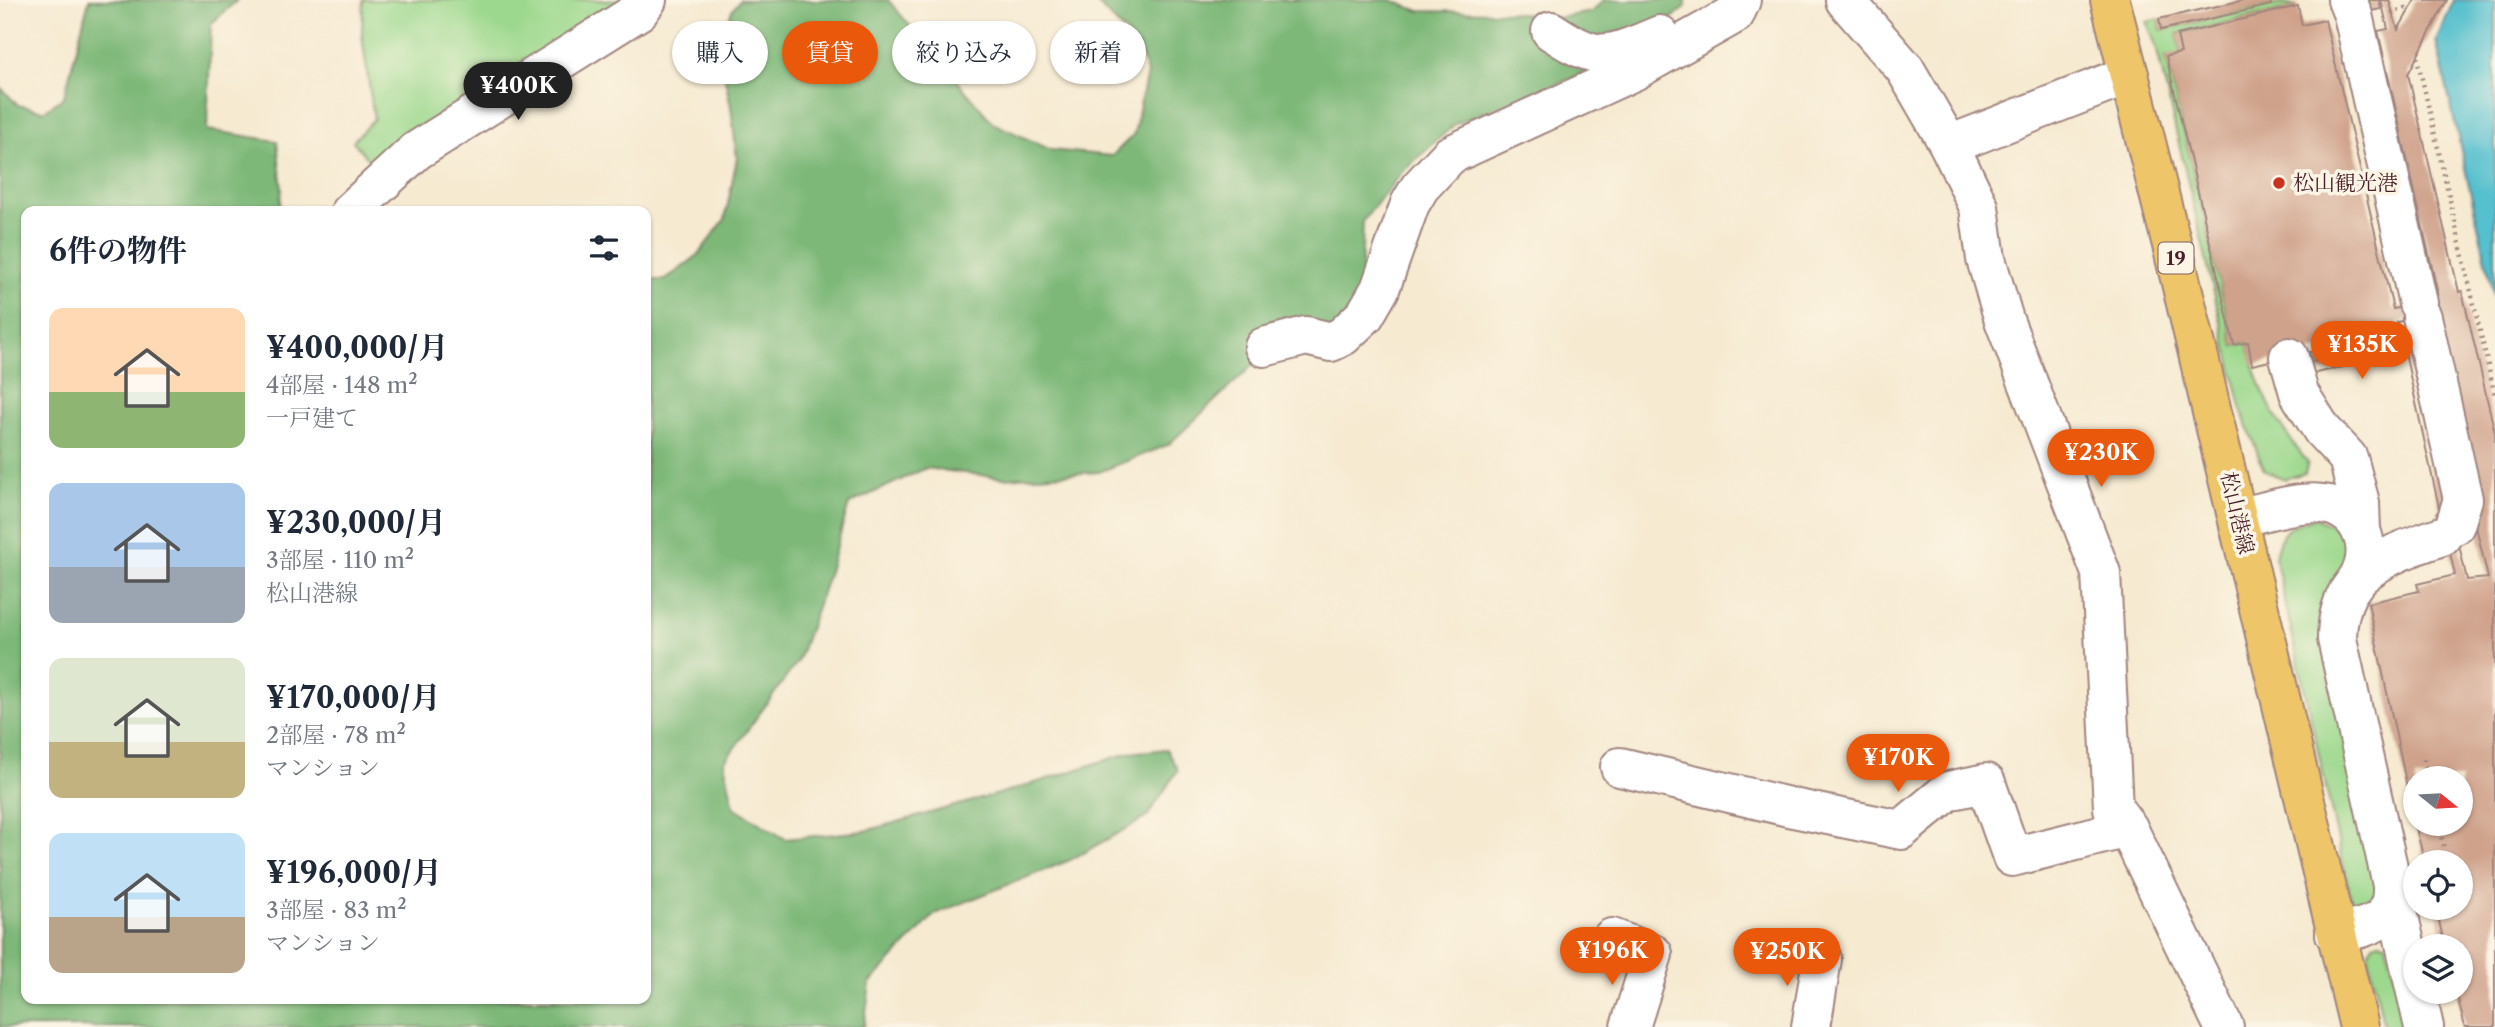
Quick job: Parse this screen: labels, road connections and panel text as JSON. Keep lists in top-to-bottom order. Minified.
{"streets":{"main road":["19","松山港線"]},"places":["松山観光港"],"north":"right","page":{"chip":["購入","賃貸","絞り込み","新着"],"price":["¥400K","¥135K","¥230K","¥170K","¥196K","¥250K"],"heading":"6件の物件","list":[{"name":"¥400,000/月","note":"4部屋 · 148 m² · 一戸建て"},{"name":"¥230,000/月","note":"3部屋 · 110 m² · 松山港線"},{"name":"¥170,000/月","note":"2部屋 · 78 m² · マンション"},{"name":"¥196,000/月","note":"3部屋 · 83 m² · マンション"}]}}
